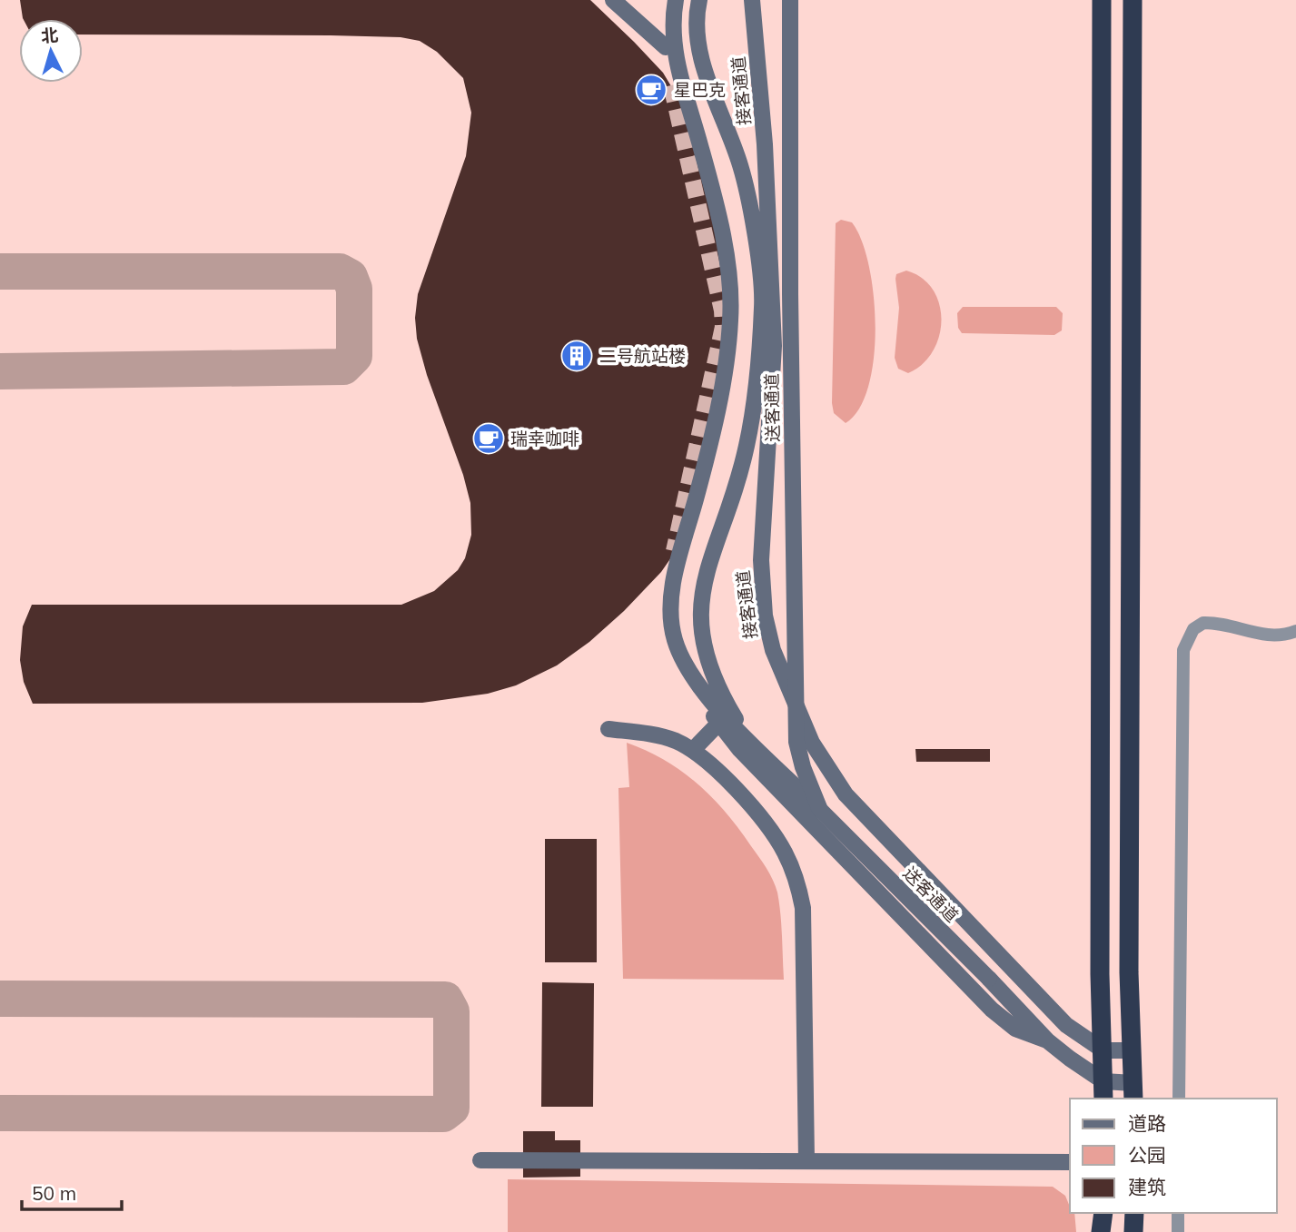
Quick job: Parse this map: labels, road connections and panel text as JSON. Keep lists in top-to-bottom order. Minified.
{"streets":{"main road":["接客通道","送客通道"]},"places":{"cafe":["星巴克","瑞幸咖啡"],"building":["二号航站楼"]},"legend":["道路","公园","建筑"],"scale_bar":"50 m","north":"top"}
